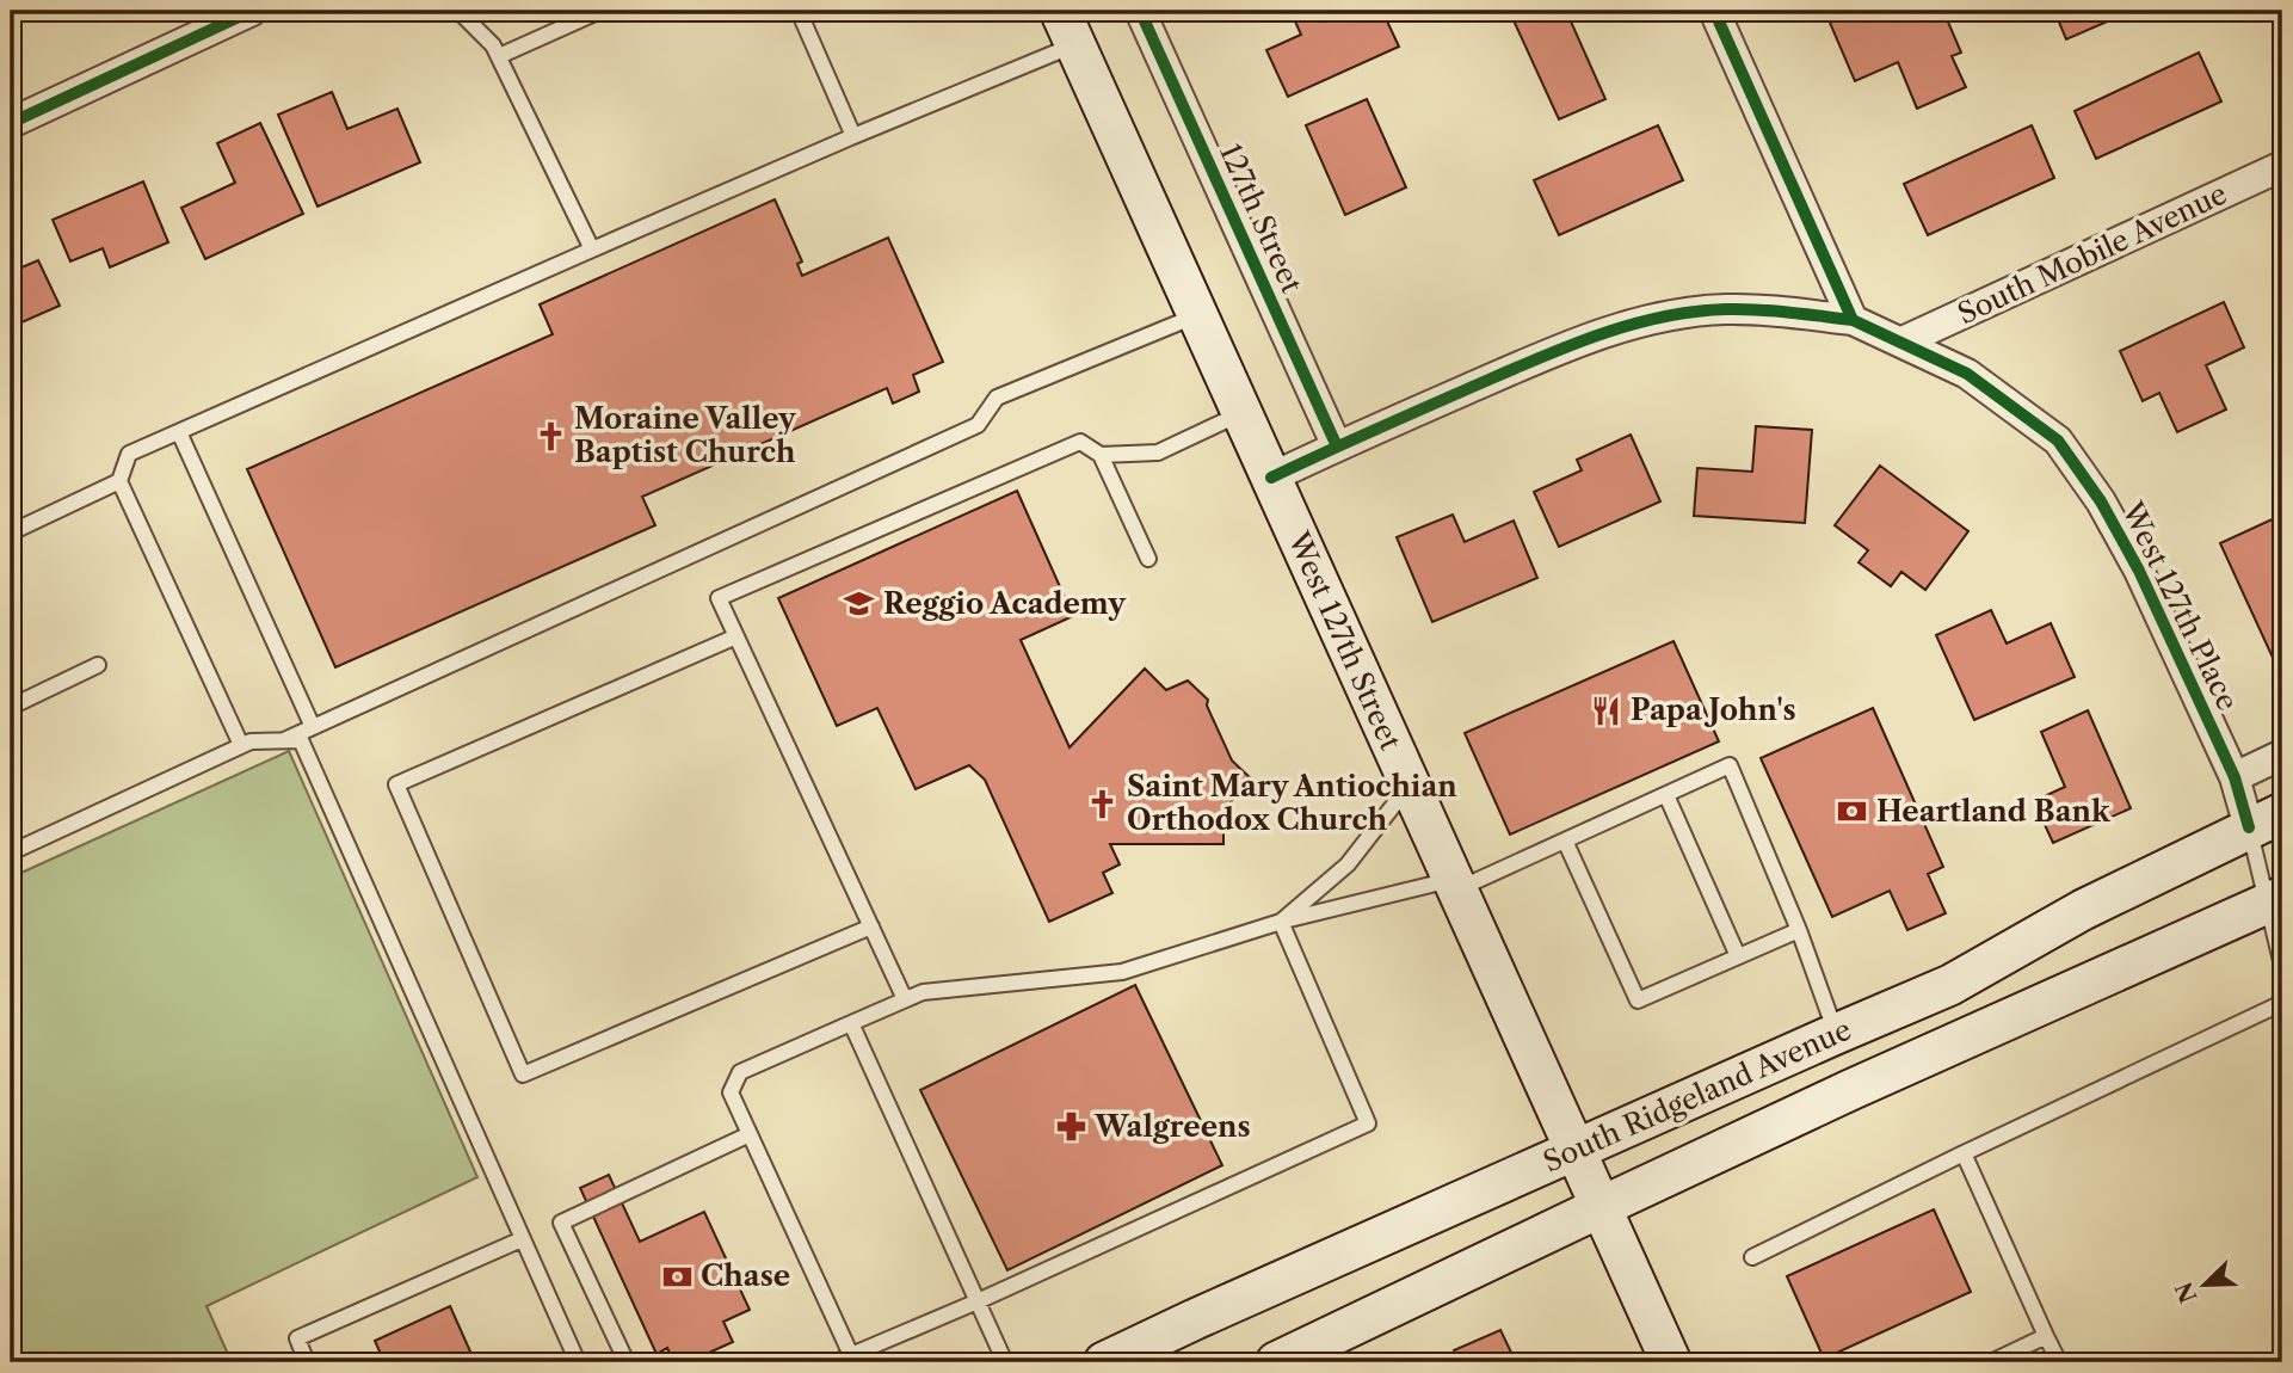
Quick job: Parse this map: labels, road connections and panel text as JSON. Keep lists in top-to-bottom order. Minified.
{"streets":{"main road":["West 127th Street","South Ridgeland Avenue"],"street":["127th Street","South Mobile Avenue","West 127th Place"]},"crossings":[["South Mobile Avenue","West 127th Place"],["West 127th Place","South Ridgeland Avenue"],["West 127th Street","South Ridgeland Avenue"]],"places":{"church":["Moraine Valley Baptist Church","Saint Mary Antiochian Orthodox Church"],"school or university":["Reggio Academy"],"restaurant":["Papa John's"],"bank":["Heartland Bank","Chase"],"pharmacy":["Walgreens"]},"north":"bottom left"}
